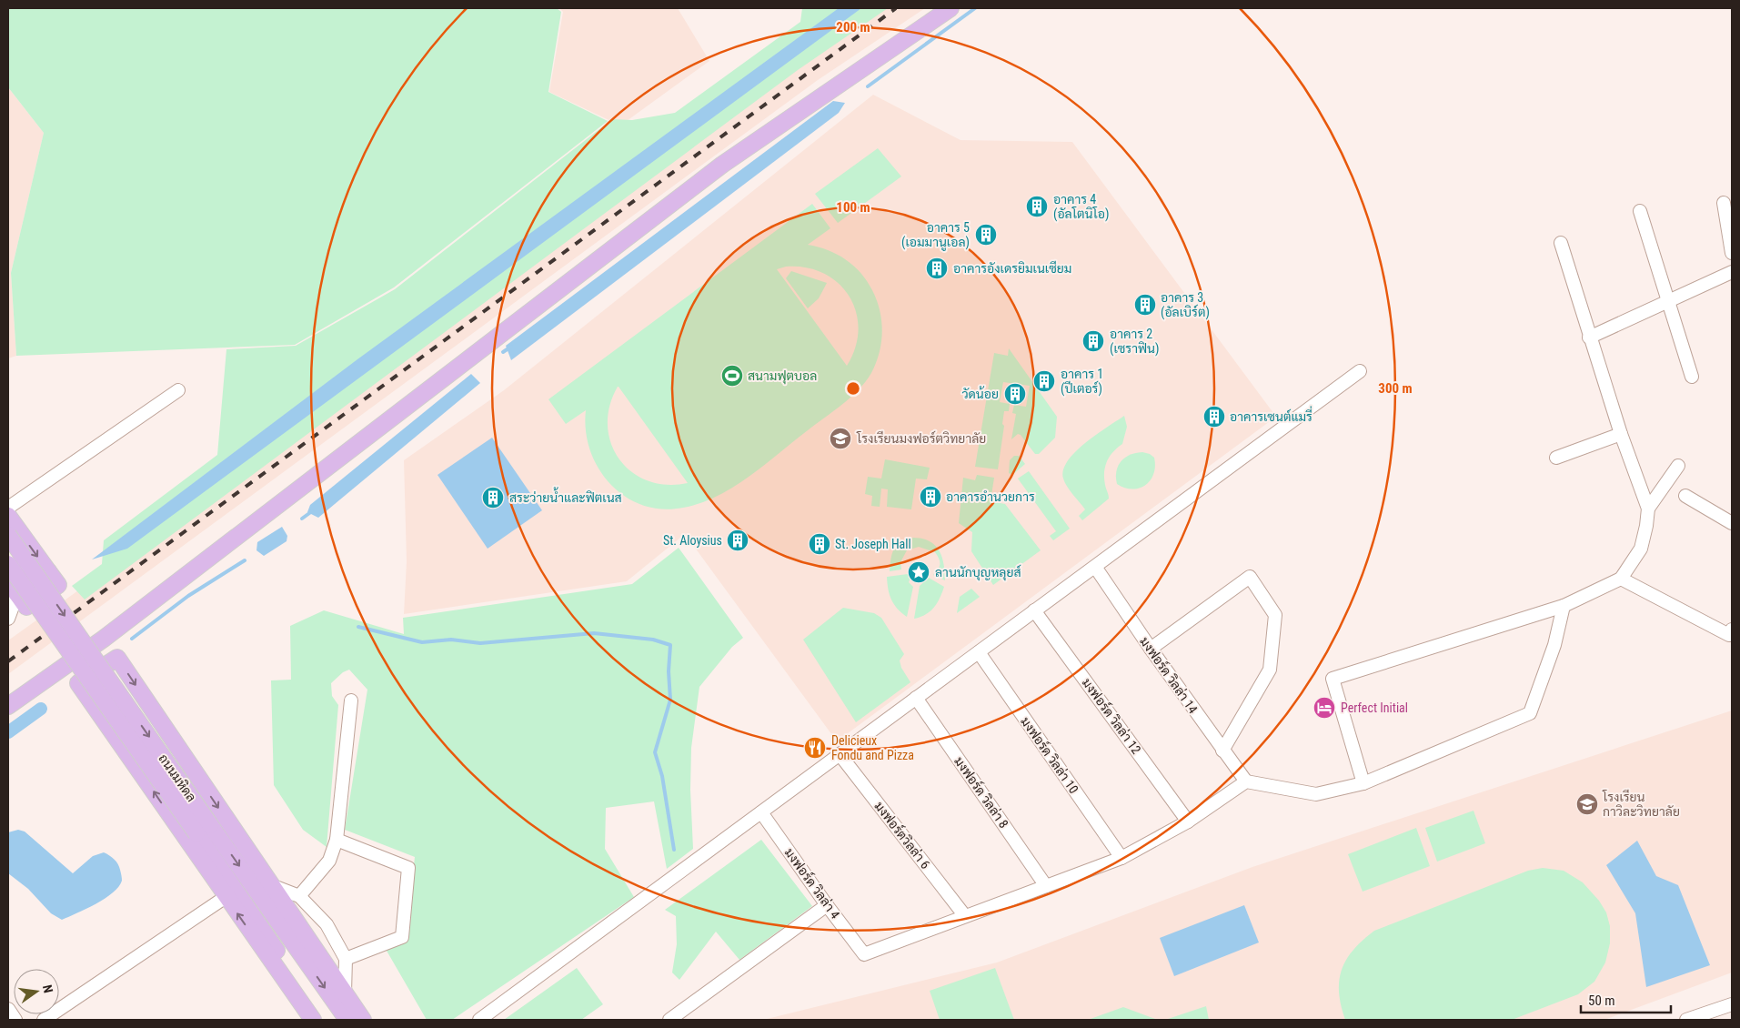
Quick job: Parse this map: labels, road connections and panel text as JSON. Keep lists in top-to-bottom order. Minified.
{"streets":{"main road":["ถนนมหิดล"],"street":["มงฟอร์ด วิลล่า 14","มงฟอร์ด วิลล่า 12","มงฟอร์ด วิลล่า 10","มงฟอร์ด วิลล่า 8","มงฟอร์ตวิลล่า 6","มงฟอร์ด วิลล่า 4"]},"crossings":[["มงฟอร์ตวิลล่า 6","มงฟอร์ด วิลล่า 4"]],"places":{"building":["อาคาร 4 (อัลโตนิโอ)","อาคาร 5 (เอมมานูเอล)","อาคารอังเดรยิมเนเซียม","อาคาร 3 (อัลเบิร์ต)","อาคาร 2 (เซราฟิน)","อาคาร 1 (ปีเตอร์)","วัดน้อย","อาคารเซนต์แมรี่","อาคารอำนวยการ","สระว่ายน้ำและฟิตเนส","St. Aloysius","St. Joseph Hall"],"sports":["สนามฟุตบอล"],"school or university":["โรงเรียนมงฟอร์ตวิทยาลัย","โรงเรียน กาวิละวิทยาลัย"],"place":["ลานนักบุญหลุยส์"],"hotel":["Perfect Initial"],"restaurant":["Delicieux Fondu and Pizza"]},"scale_bar":"50 m","north":"right","rings":["200 m","100 m","300 m"]}
